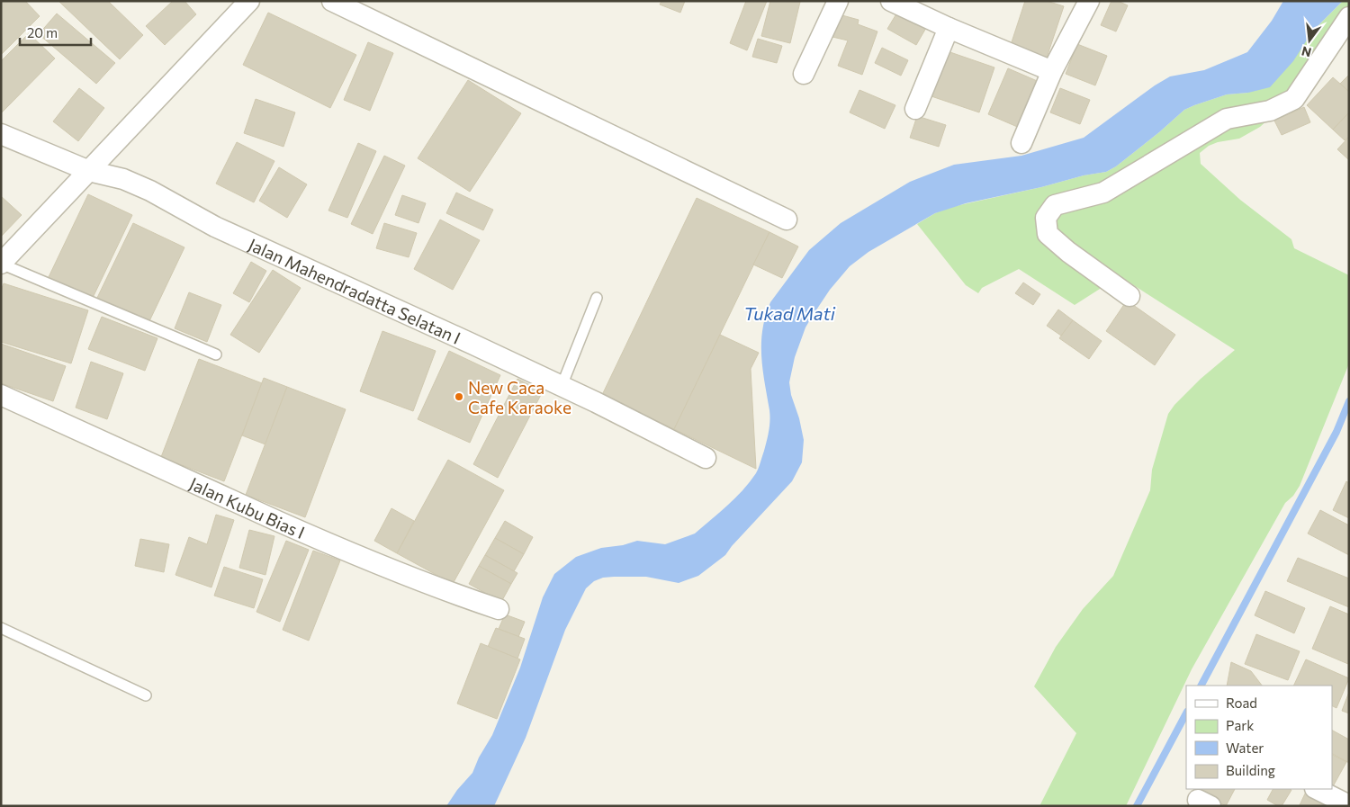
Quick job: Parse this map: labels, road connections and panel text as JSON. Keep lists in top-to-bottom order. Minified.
{"streets":{"street":["Jalan Mahendradatta Selatan I","Jalan Kubu Bias I"]},"water":["Tukad Mati"],"places":["New Caca Cafe Karaoke"],"legend":["Road","Park","Water","Building"],"scale_bar":"20 m","north":"bottom"}
